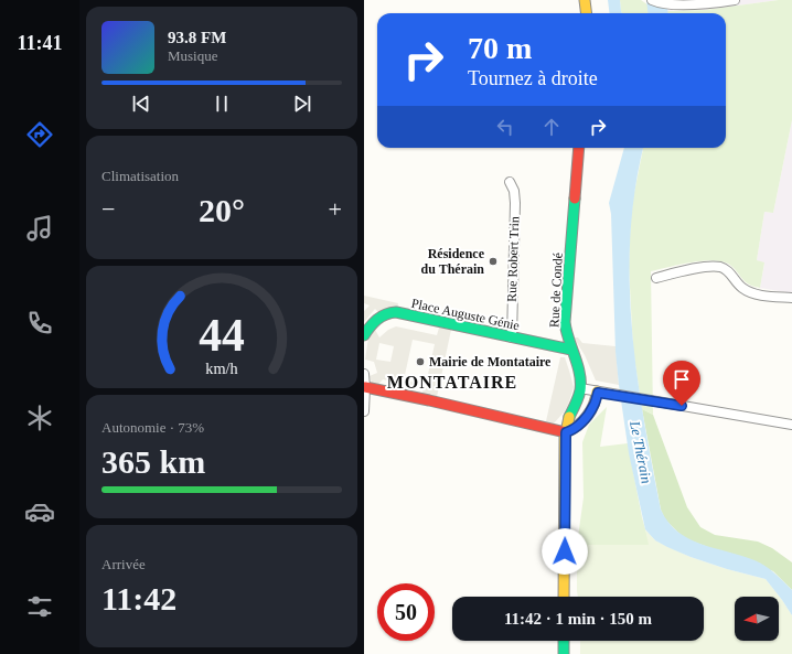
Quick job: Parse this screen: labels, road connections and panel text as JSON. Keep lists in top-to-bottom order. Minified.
{"streets":{"main road":["Rue de Condé","Place Auguste Génie"],"street":["Rue Robert Trin"]},"crossings":[["Rue Robert Trin","Place Auguste Génie"],["Rue de Condé","Place Auguste Génie"]],"districts":["MONTATAIRE"],"water":["Le Thérain"],"places":["Résidence du Thérain","Mairie de Montataire"],"north":"left","page":{"tabs":"11:41","turn":["70 m","Tournez à droite"],"song":["93.8 FM","Musique"],"tile":["Climatisation",["Autonomie · 73%","365 km"],["Arrivée","11:42"]],"heat":["−","20°","+"],"limit":"50","trip":"11:42 · 1 min · 150 m","gauge":["44","km/h"]}}
